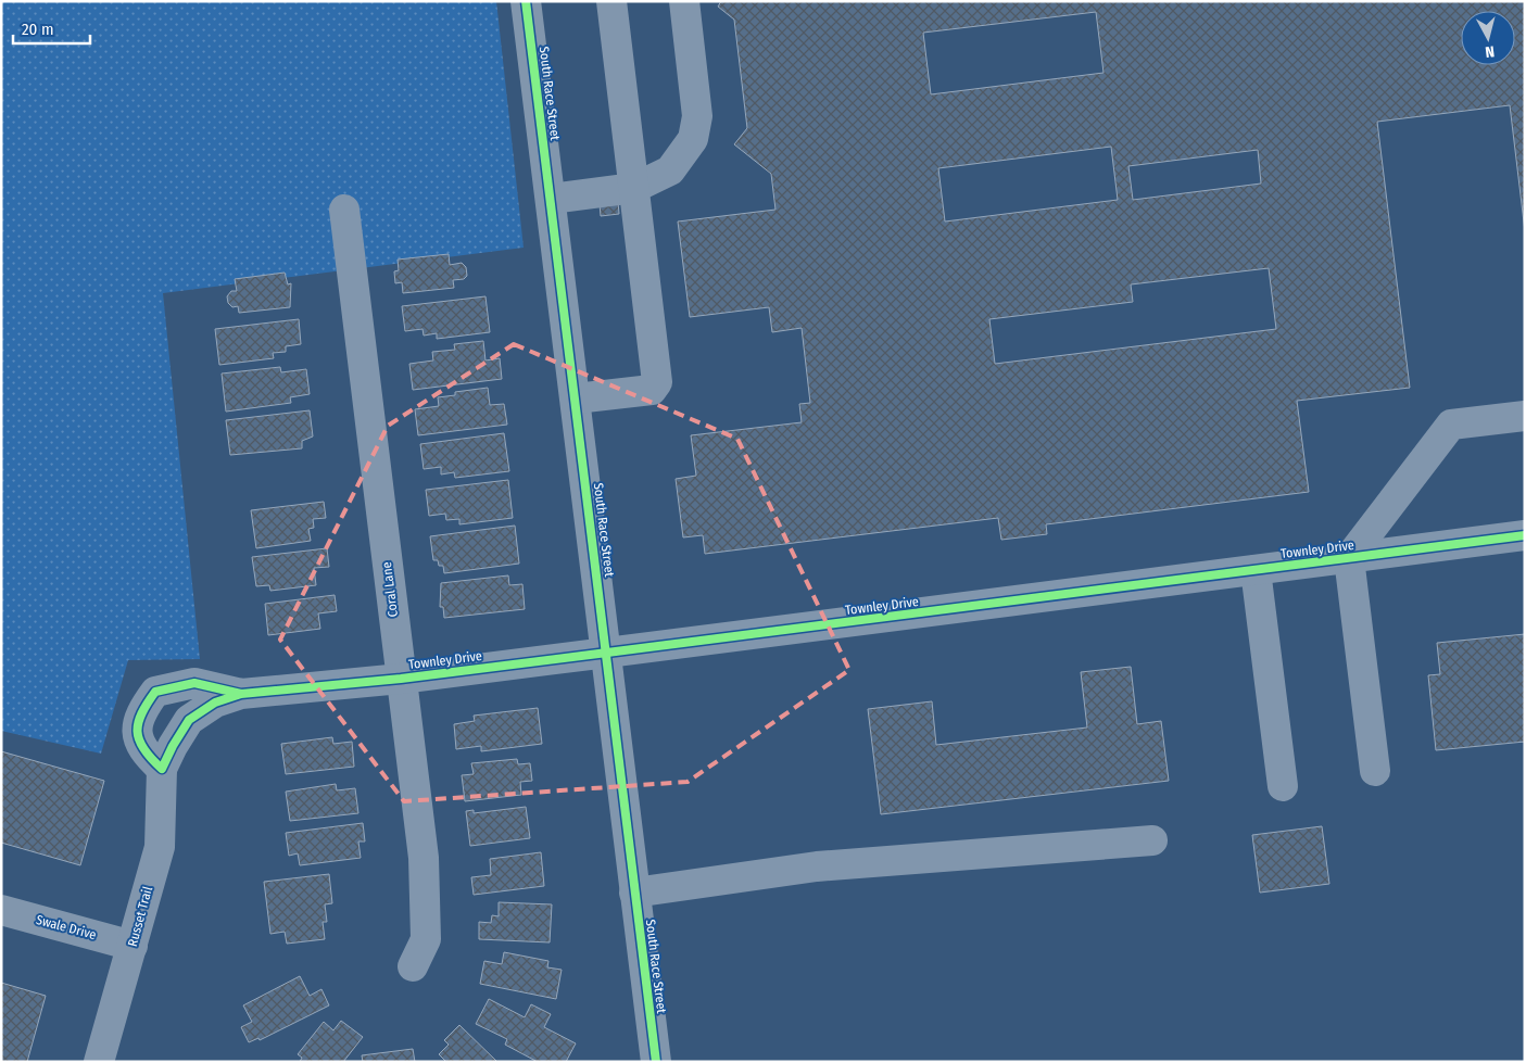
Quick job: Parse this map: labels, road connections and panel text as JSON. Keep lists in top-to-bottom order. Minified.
{"streets":{"street":["South Race Street","Townley Drive","Coral Lane","Russet Trail","Swale Drive"]},"crossings":[["South Race Street","Townley Drive"],["Townley Drive","Coral Lane"],["Townley Drive","Russet Trail"],["Russet Trail","Swale Drive"]],"scale_bar":"20 m","north":"bottom"}
